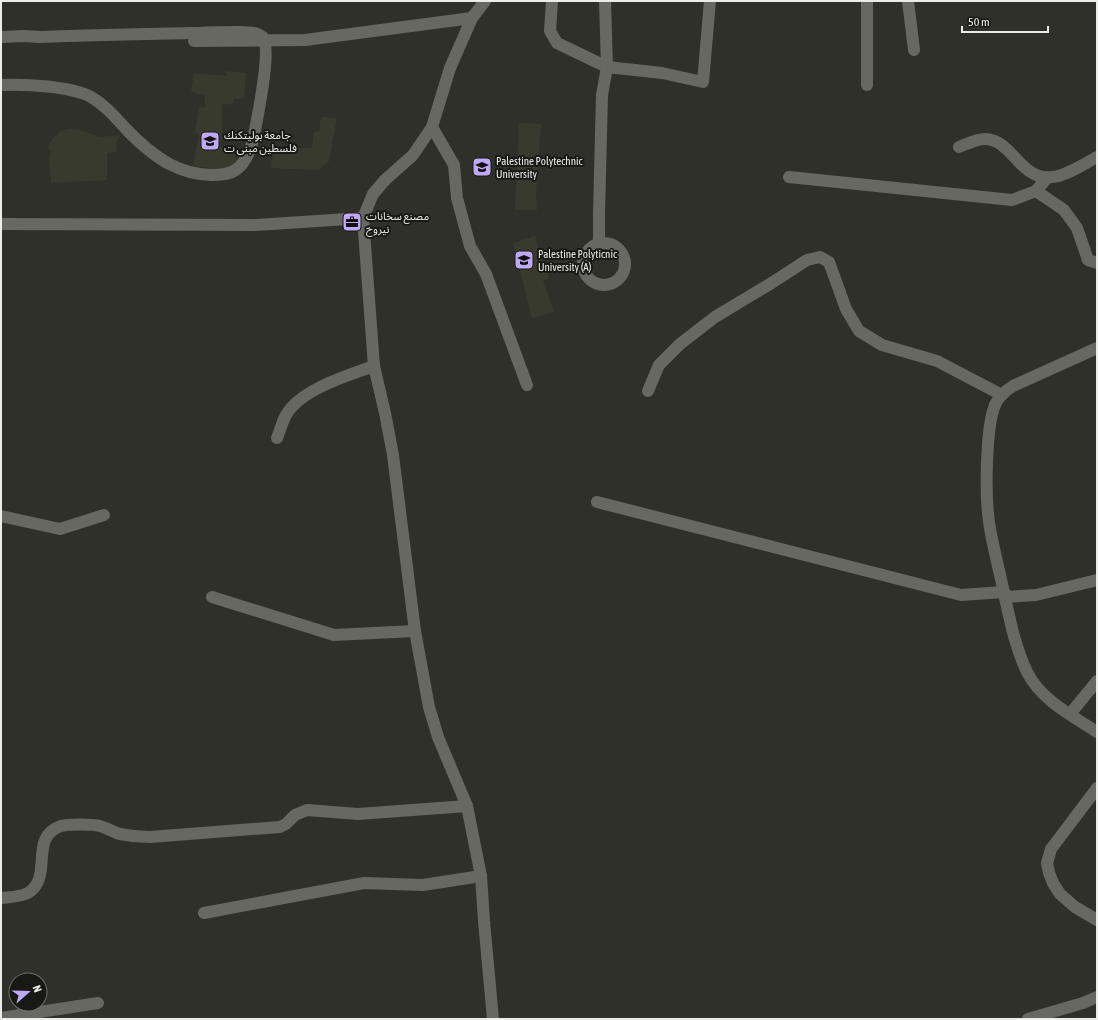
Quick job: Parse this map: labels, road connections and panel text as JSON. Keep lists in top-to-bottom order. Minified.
{"places":{"school or university":["جامعة بوليتكنك فلسطين مبنى ت","Palestine Polytechnic University","Palestine Polyticnic University (A)"],"office":["مصنع سخانات نيروخ"]},"scale_bar":"50 m","north":"right"}
